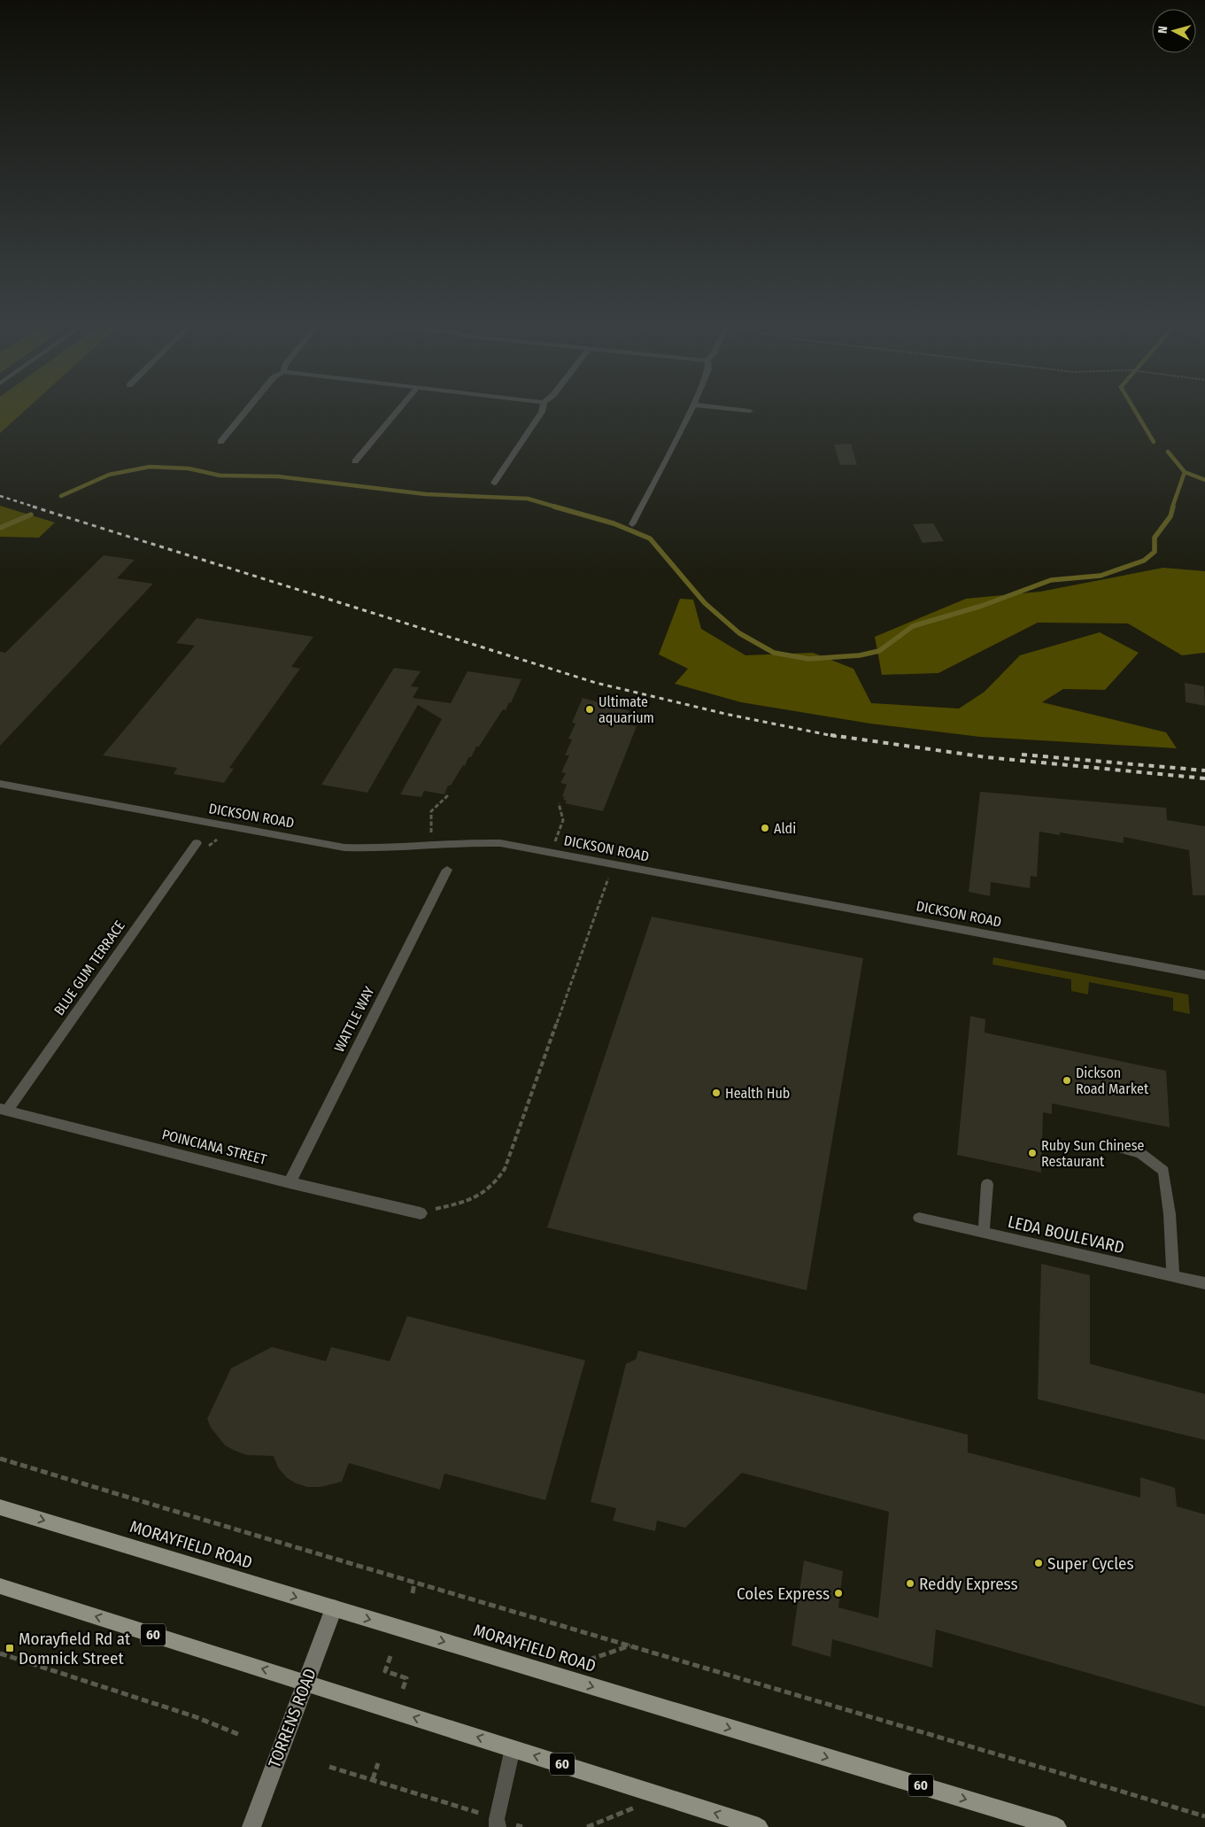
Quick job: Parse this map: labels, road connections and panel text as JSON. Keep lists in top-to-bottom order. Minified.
{"streets":{"main road":["MORAYFIELD ROAD","60","TORRENS ROAD"],"street":["DICKSON ROAD","BLUE GUM TERRACE","WATTLE WAY","POINCIANA STREET"],"lane":["LEDA BOULEVARD"]},"crossings":[["BLUE GUM TERRACE","POINCIANA STREET"],["WATTLE WAY","POINCIANA STREET"],["MORAYFIELD ROAD","TORRENS ROAD"],["60","TORRENS ROAD"]],"places":{"other":["Ultimate aquarium","Aldi","Dickson Road Market","Health Hub","Ruby Sun Chinese Restaurant","Super Cycles","Reddy Express","Coles Express"],"transit":["Morayfield Rd at Domnick Street"]},"north":"left"}
